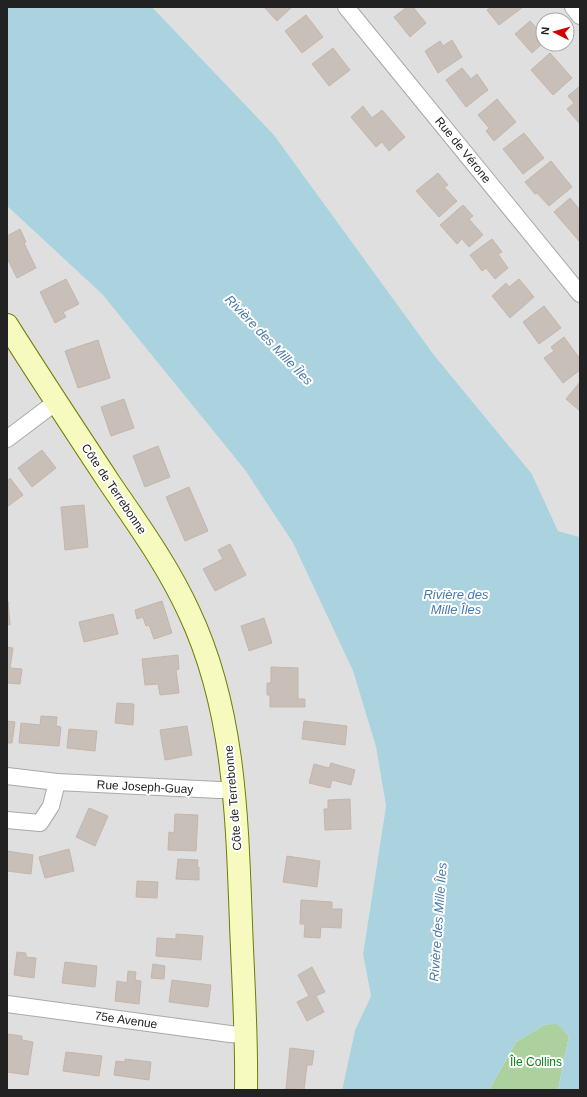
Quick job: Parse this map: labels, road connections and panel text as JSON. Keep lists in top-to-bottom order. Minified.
{"streets":{"main road":["Côte de Terrebonne"],"street":["Rue de Vérone","Rue Joseph-Guay","75e Avenue"]},"crossings":[["Côte de Terrebonne","Rue Joseph-Guay"],["Côte de Terrebonne","75e Avenue"]],"water":["Rivière des Mille Îles"],"parks":["Île Collins"],"north":"left"}
